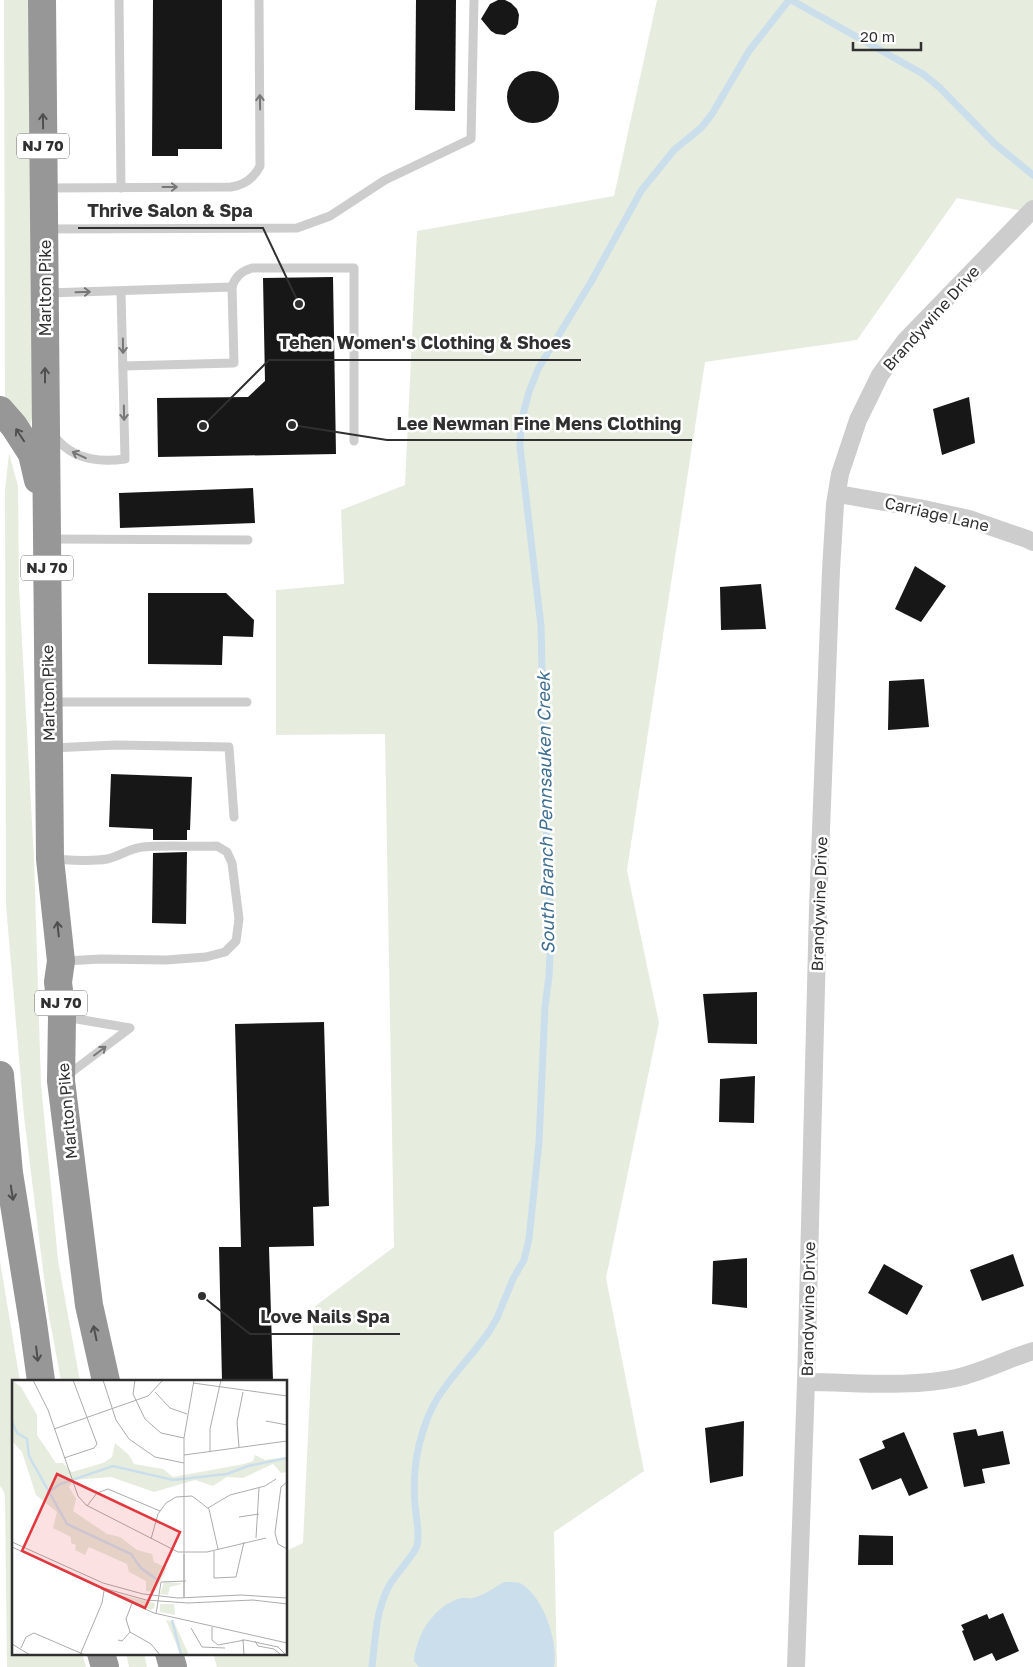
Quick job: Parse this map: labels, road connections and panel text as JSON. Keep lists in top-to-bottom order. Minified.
{"streets":{"highway":["NJ 70","Marlton Pike"],"street":["Brandywine Drive","Carriage Lane"]},"crossings":[["Brandywine Drive","Carriage Lane"]],"water":["South Branch Pennsauken Creek"],"places":["Thrive Salon & Spa","Lee Newman Fine Mens Clothing","Tehen Women's Clothing & Shoes","Love Nails Spa"],"scale_bar":"20 m"}
